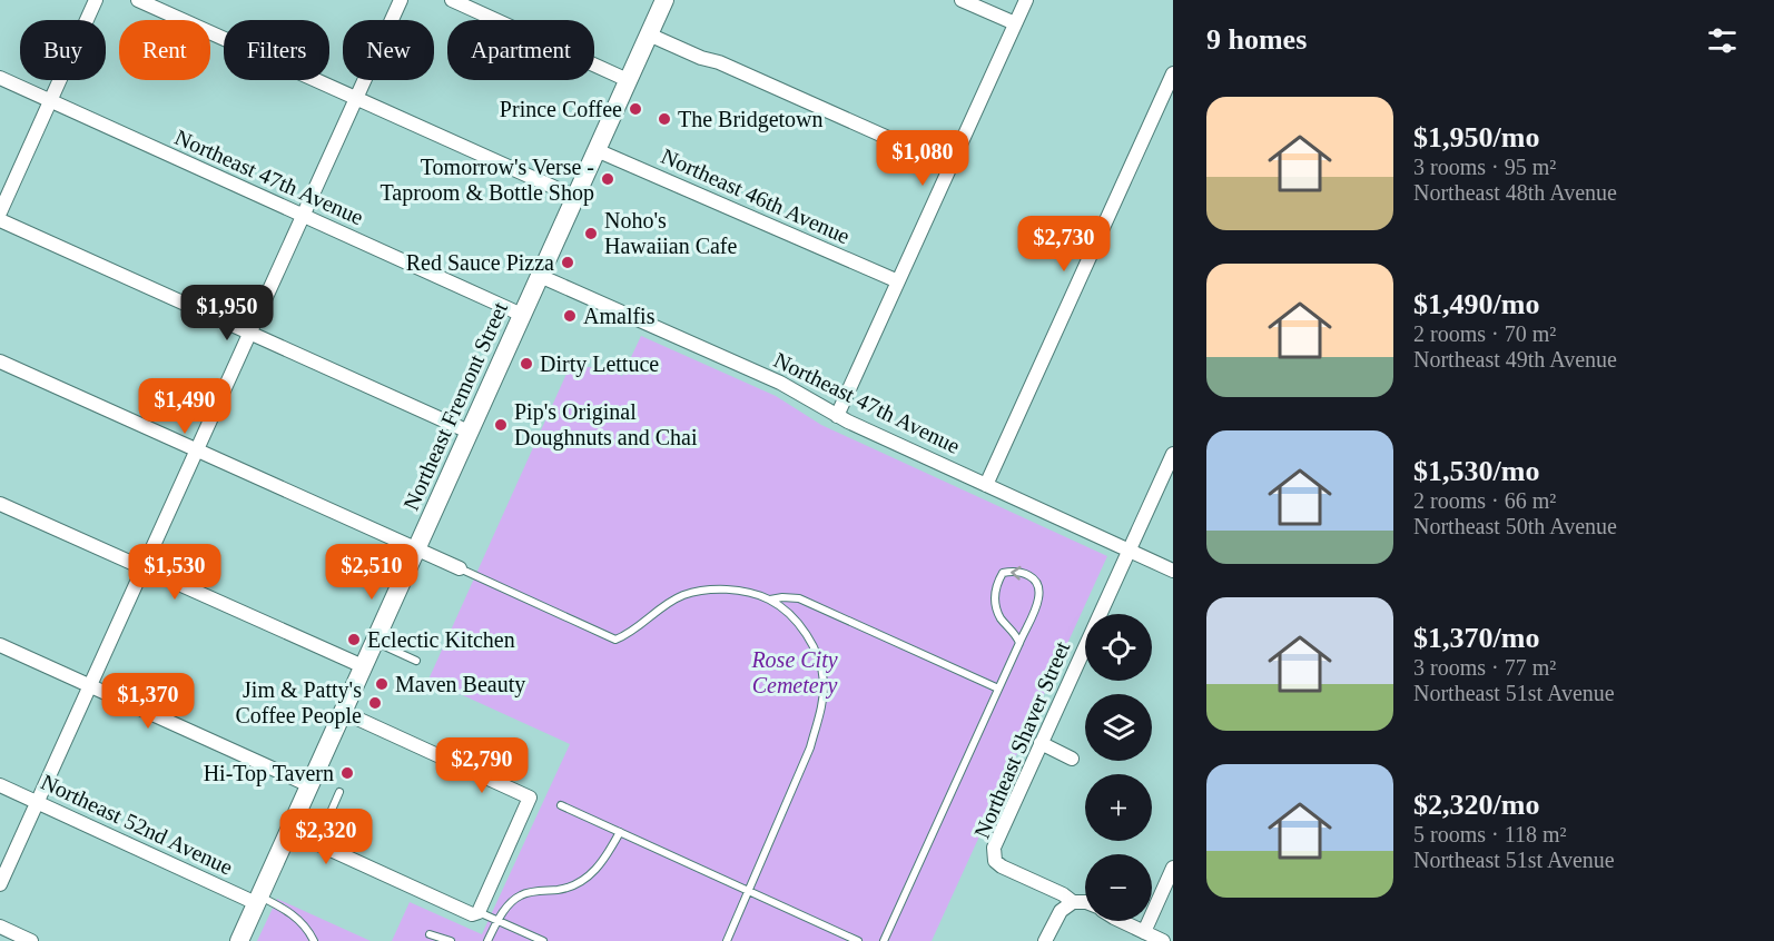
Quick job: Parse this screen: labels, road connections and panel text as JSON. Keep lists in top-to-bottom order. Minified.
{"streets":{"main road":["Northeast Fremont Street"],"street":["Northeast 47th Avenue","Northeast 46th Avenue","Northeast Shaver Street","Northeast 52nd Avenue"]},"crossings":[["Northeast 47th Avenue","Northeast Fremont Street"],["Northeast 47th Avenue","Northeast Shaver Street"],["Northeast 46th Avenue","Northeast Fremont Street"],["Northeast Fremont Street","Northeast 52nd Avenue"]],"parks":["Rose City Cemetery"],"places":["Prince Coffee","The Bridgetown","Tomorrow's Verse - Taproom & Bottle Shop","Noho's Hawaiian Cafe","Red Sauce Pizza","Amalfis","Dirty Lettuce","Pip's Original Doughnuts and Chai","Eclectic Kitchen","Maven Beauty","Jim & Patty's Coffee People","Hi-Top Tavern"],"page":{"heading":"9 homes","chip":["Buy","Rent","Filters","New","Apartment"],"list":[{"name":"$1,950/mo","note":"3 rooms · 95 m² · Northeast 48th Avenue"},{"name":"$1,490/mo","note":"2 rooms · 70 m² · Northeast 49th Avenue"},{"name":"$1,530/mo","note":"2 rooms · 66 m² · Northeast 50th Avenue"},{"name":"$1,370/mo","note":"3 rooms · 77 m² · Northeast 51st Avenue"},{"name":"$2,320/mo","note":"5 rooms · 118 m² · Northeast 51st Avenue"}],"price":["$1,080","$2,730","$1,950","$1,490","$1,530","$2,510","$1,370","$2,790","$2,320"],"map_buttons":["+","−"]}}
